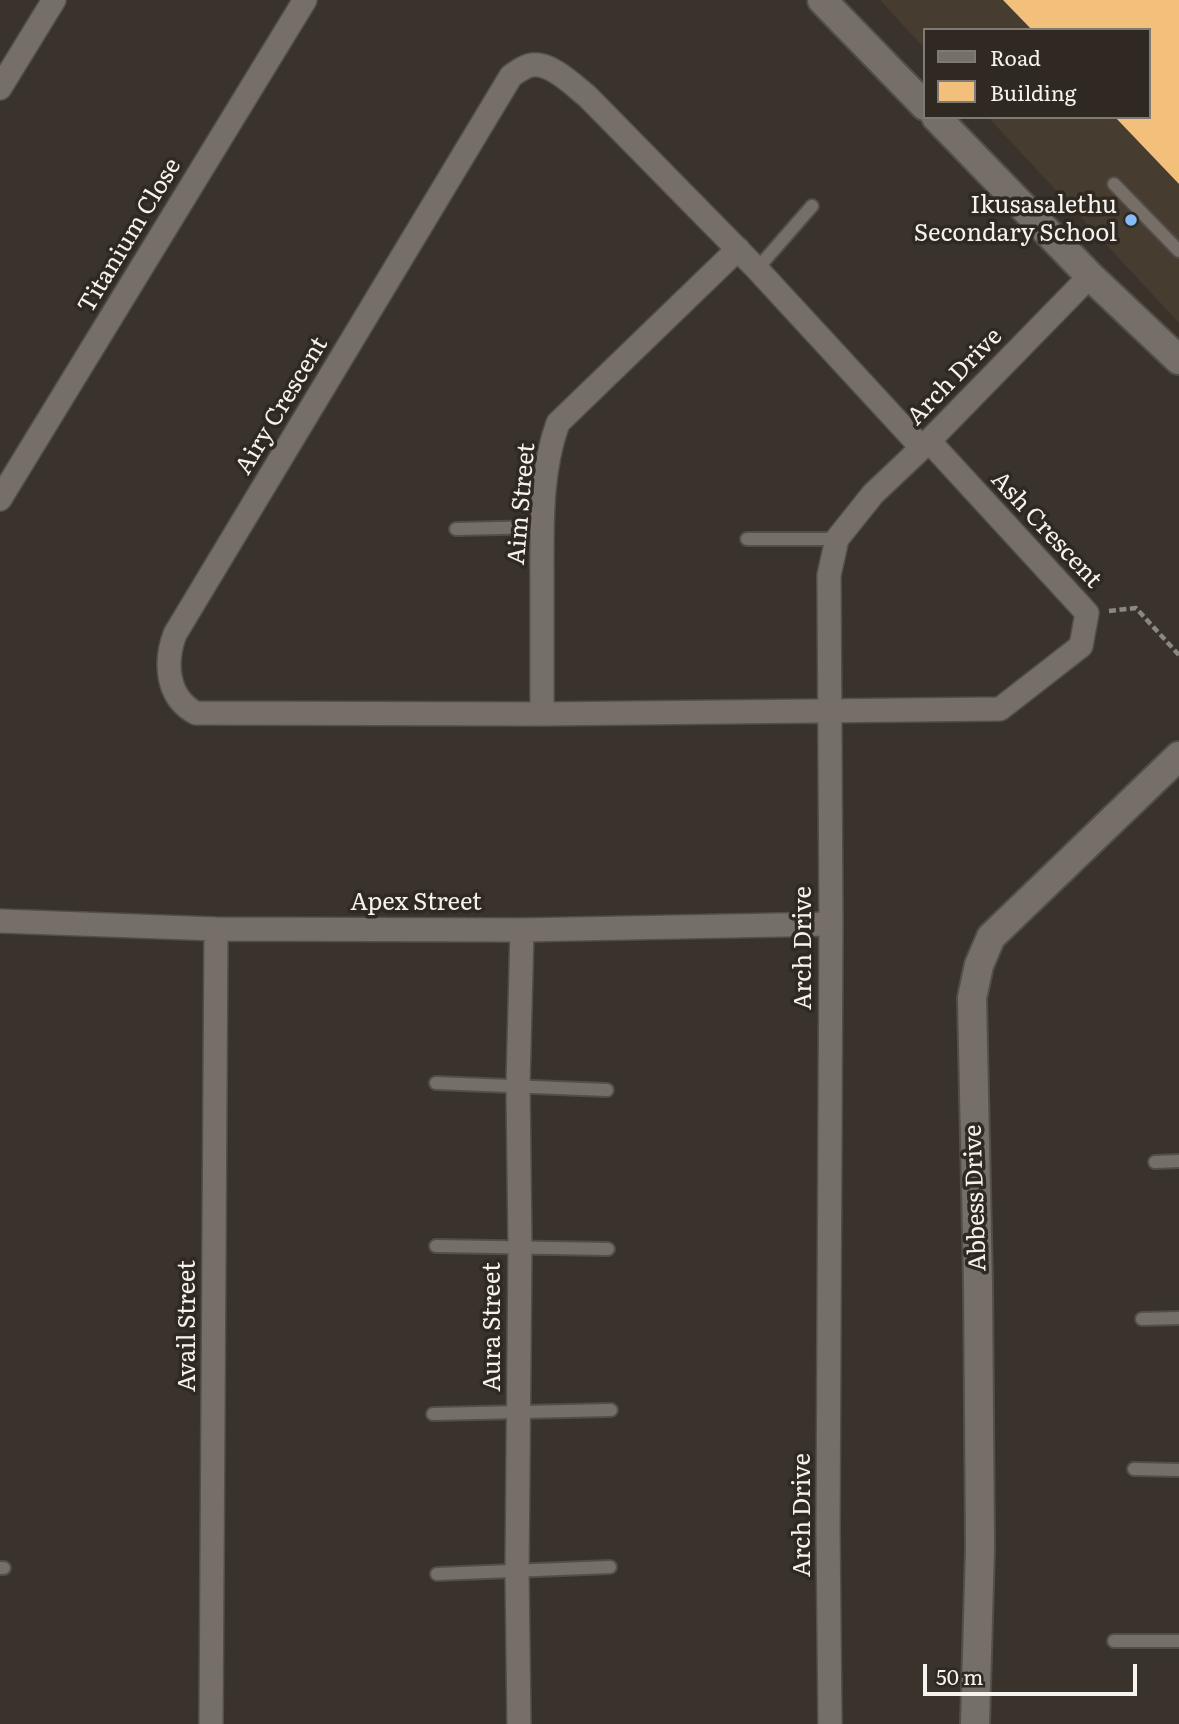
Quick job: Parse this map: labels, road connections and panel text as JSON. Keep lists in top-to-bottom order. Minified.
{"streets":{"street":["Titanium Close","Arch Drive","Airy Crescent","Aim Street","Ash Crescent","Apex Street","Abbess Drive","Avail Street","Aura Street"]},"crossings":[["Arch Drive","Airy Crescent"],["Arch Drive","Ash Crescent"],["Arch Drive","Apex Street"],["Airy Crescent","Aim Street"],["Airy Crescent","Ash Crescent"],["Apex Street","Avail Street"],["Apex Street","Aura Street"]],"places":["Ikusasalethu Secondary School"],"legend":["Road","Building"],"scale_bar":"50 m"}
